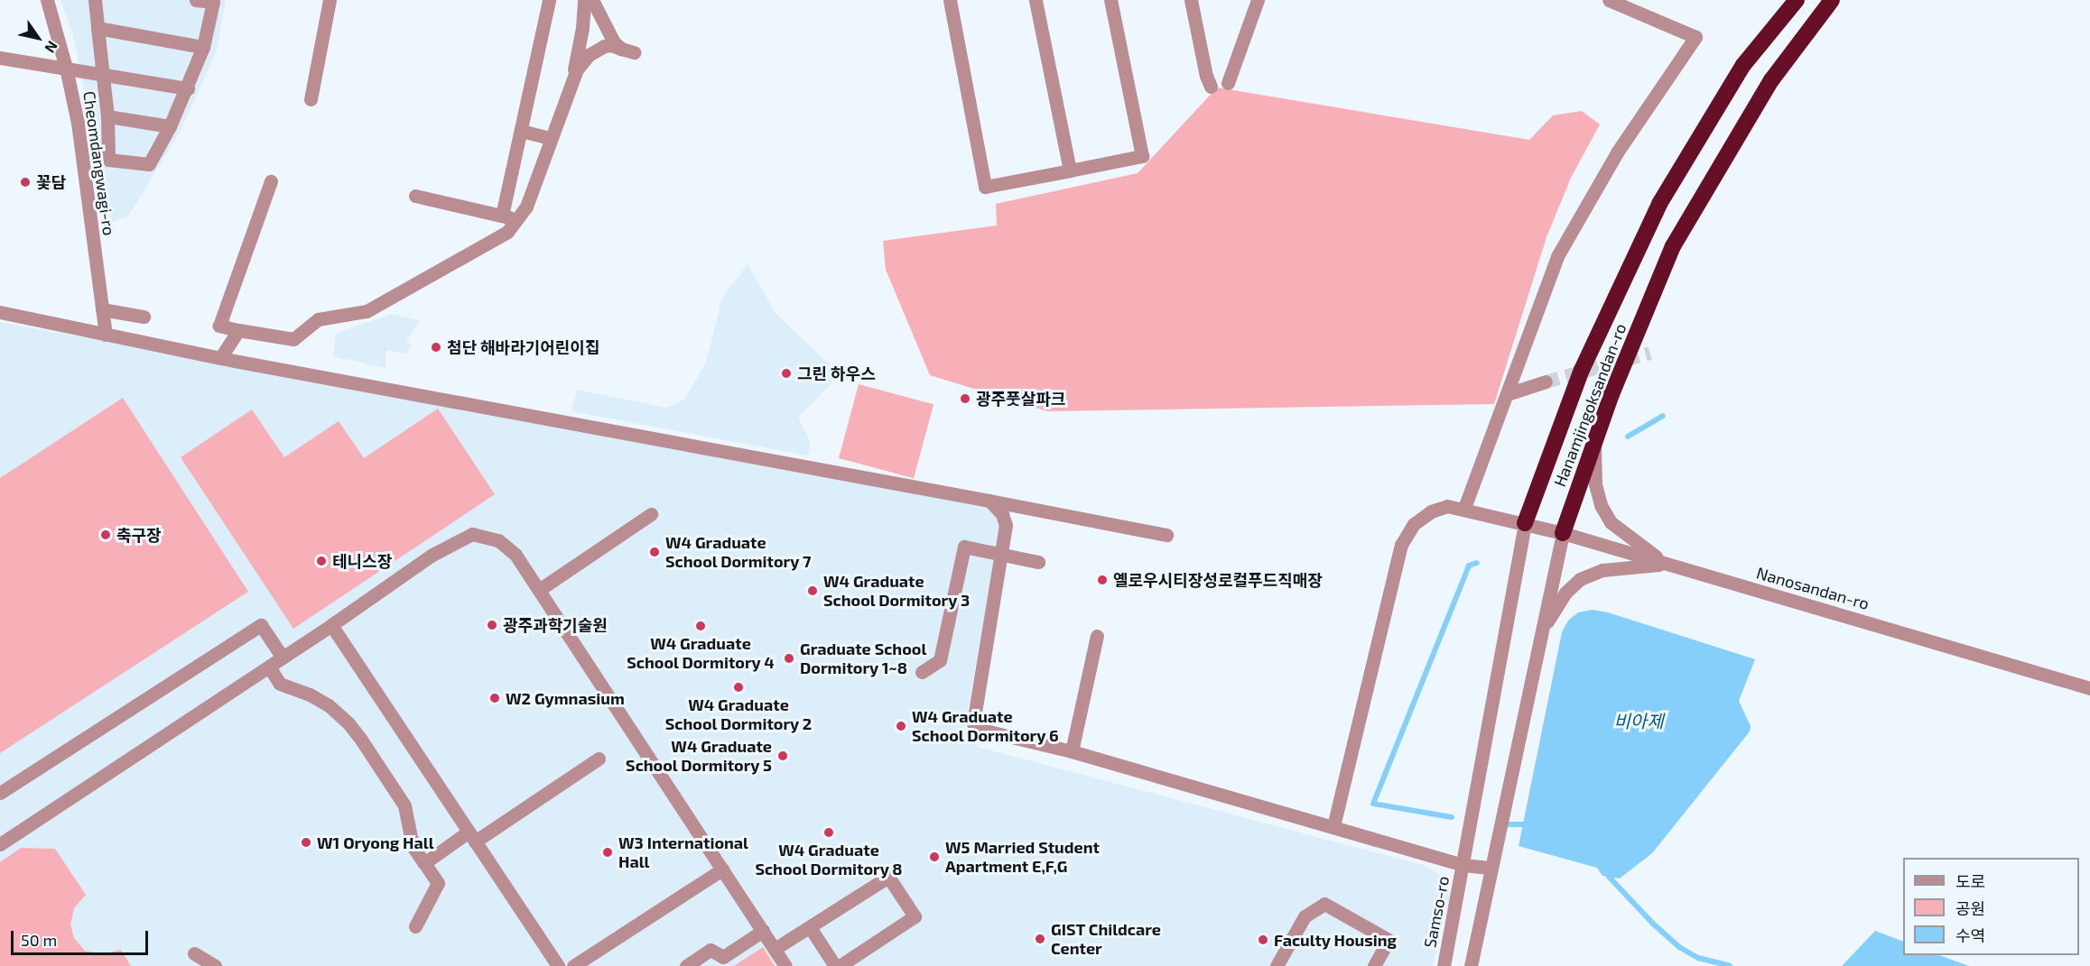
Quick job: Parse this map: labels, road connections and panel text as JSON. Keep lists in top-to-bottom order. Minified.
{"streets":{"highway":["Hanamjingoksandan-ro"],"street":["Cheomdangwagi-ro","Nanosandan-ro","Samso-ro"]},"crossings":[["Hanamjingoksandan-ro","Nanosandan-ro"],["Hanamjingoksandan-ro","Samso-ro"]],"water":["비아제"],"places":["꽃담","첨단 해바라기어린이집","그린 하우스","광주풋살파크","축구장","W4 Graduate School Dormitory 7","테니스장","옐로우시티장성로컬푸드직매장","W4 Graduate School Dormitory 3","광주과학기술원","W4 Graduate School Dormitory 4","Graduate School Dormitory 1~8","W4 Graduate School Dormitory 2","W2 Gymnasium","W4 Graduate School Dormitory 6","W4 Graduate School Dormitory 5","W4 Graduate School Dormitory 8","W1 Oryong Hall","W3 International Hall","W5 Married Student Apartment E,F,G","GIST Childcare Center","Faculty Housing"],"legend":["도로","공원","수역"],"scale_bar":"50 m","north":"bottom right"}
